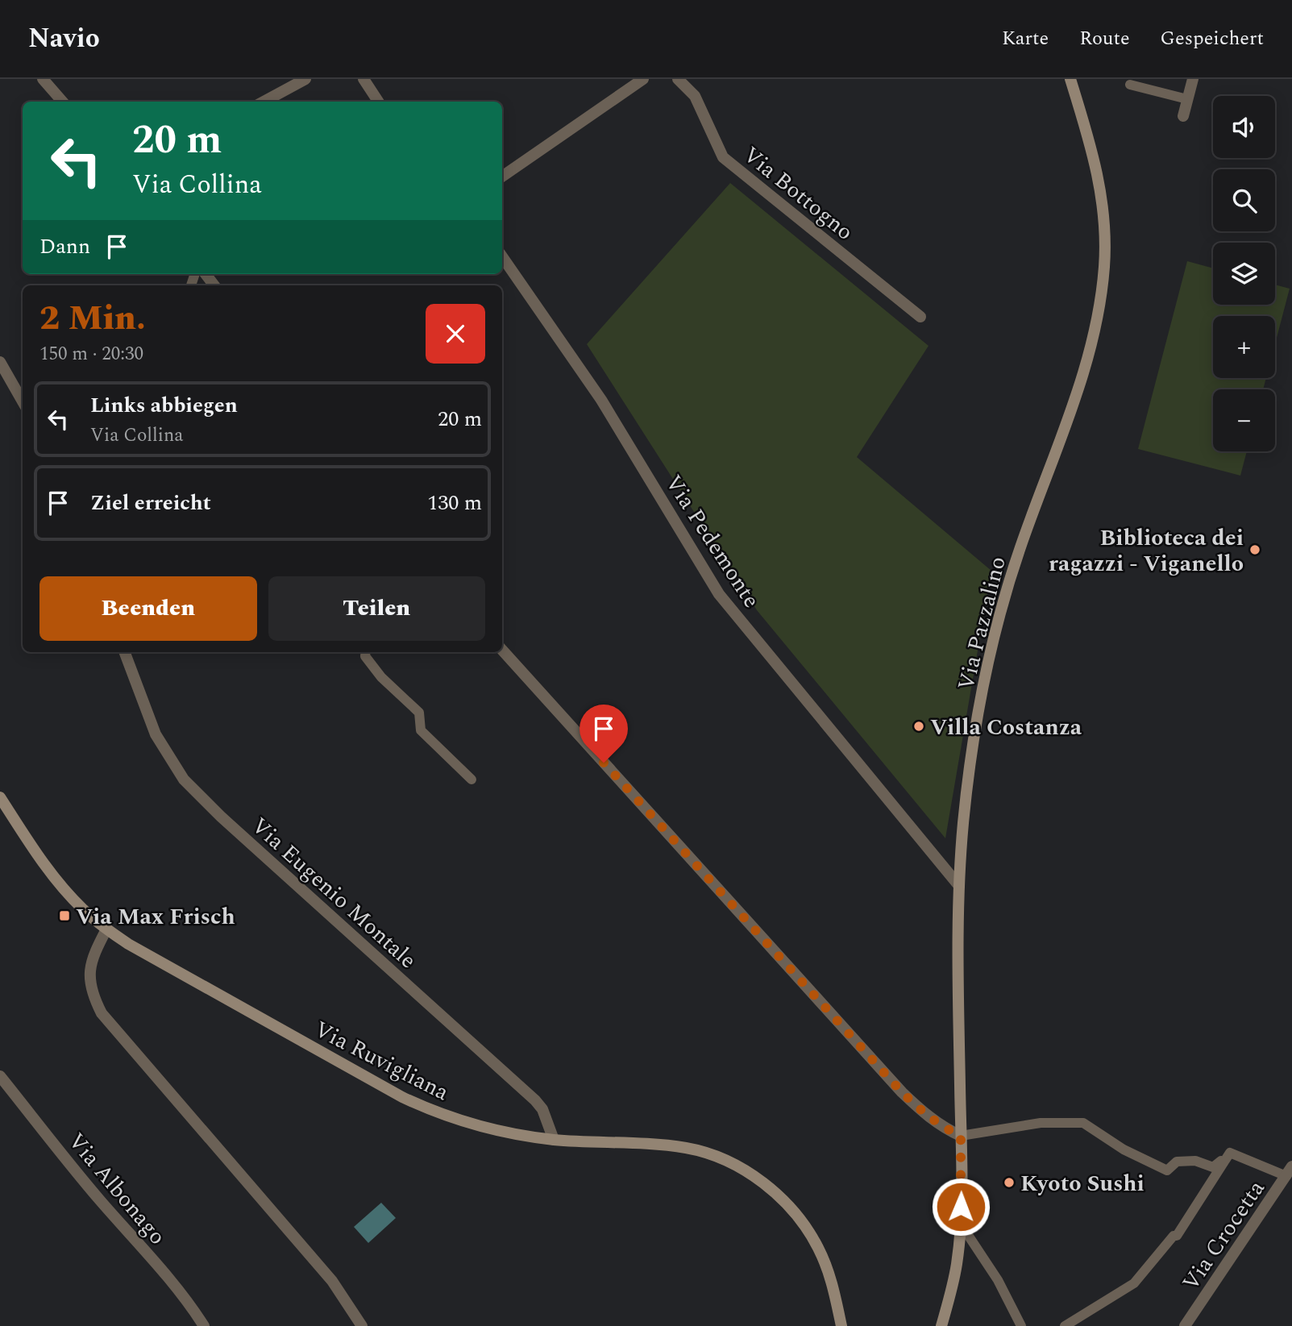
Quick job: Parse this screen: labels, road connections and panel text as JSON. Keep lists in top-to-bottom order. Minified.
{"streets":{"main road":["Via Pazzalino","Via Ruvigliana"],"street":["Via Bottogno","Via Pedemonte","Via Eugenio Montale","Via Albonago","Via Crocetta"]},"crossings":[["Via Pedemonte","Via Pazzalino"],["Via Eugenio Montale","Via Ruvigliana"]],"places":{"other":["Biblioteca dei ragazzi - Viganello","Villa Costanza","Kyoto Sushi"],"transit":["Via Max Frisch"]},"page":{"header":"Navio","nav":["Karte","Route","Gespeichert"],"map_buttons":["+","−"],"turn":["20 m","Via Collina"],"then":"Dann","heading":["2 Min.","150 m · 20:30"],"list":[{"name":"Links abbiegen","note":"Via Collina","value":"20 m"},{"name":"Ziel erreicht","value":"130 m"}],"buttons":["Beenden","Teilen"]}}
